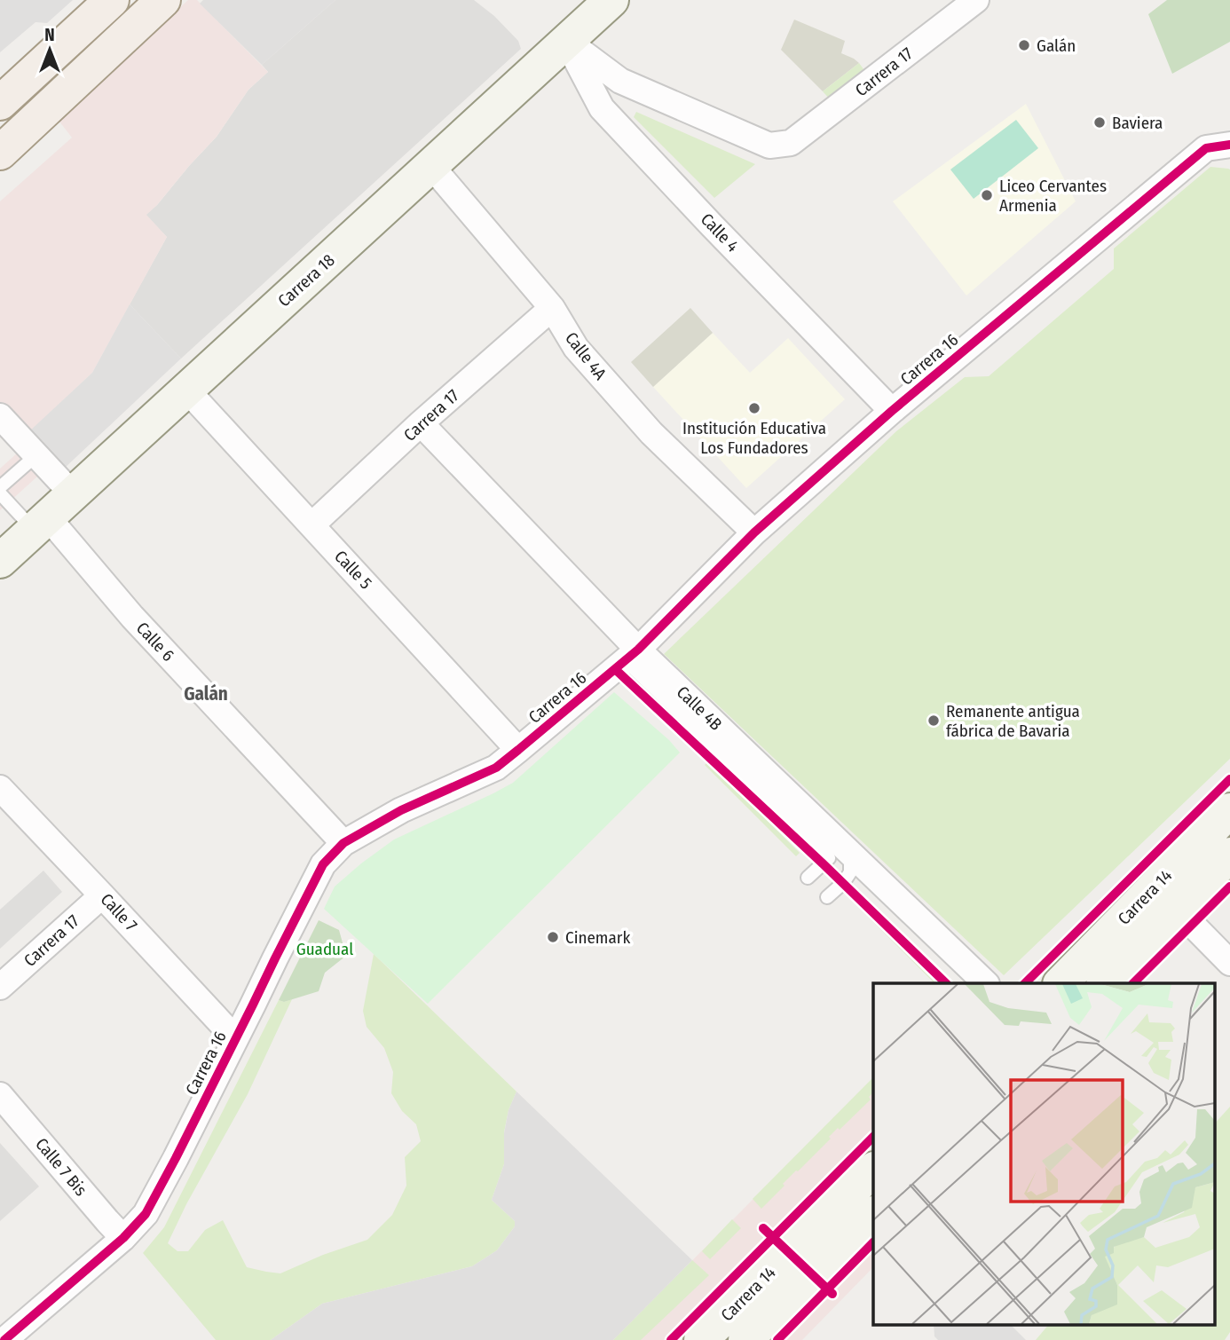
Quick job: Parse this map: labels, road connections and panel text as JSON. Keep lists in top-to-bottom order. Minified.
{"streets":{"main road":["Carrera 18","Carrera 14"],"street":["Carrera 17","Calle 4","Calle 4A","Carrera 16","Calle 5","Calle 6","Calle 4B","Calle 7","Calle 7 Bis"]},"crossings":[["Carrera 17","Calle 4A"],["Carrera 17","Calle 5"],["Carrera 17","Calle 4B"],["Carrera 17","Calle 7"],["Calle 4","Carrera 18"],["Calle 4","Carrera 16"],["Carrera 18","Calle 4A"],["Carrera 18","Calle 5"],["Carrera 18","Calle 6"],["Calle 4A","Carrera 16"],["Carrera 16","Calle 5"],["Carrera 16","Calle 6"],["Carrera 16","Calle 4B"],["Carrera 16","Calle 7"],["Carrera 16","Calle 7 Bis"]],"districts":["Galán"],"parks":["Guadual"],"places":["Galán","Baviera","Liceo Cervantes Armenia","Institución Educativa Los Fundadores","Remanente antigua fábrica de Bavaria","Cinemark"],"north":"top"}
